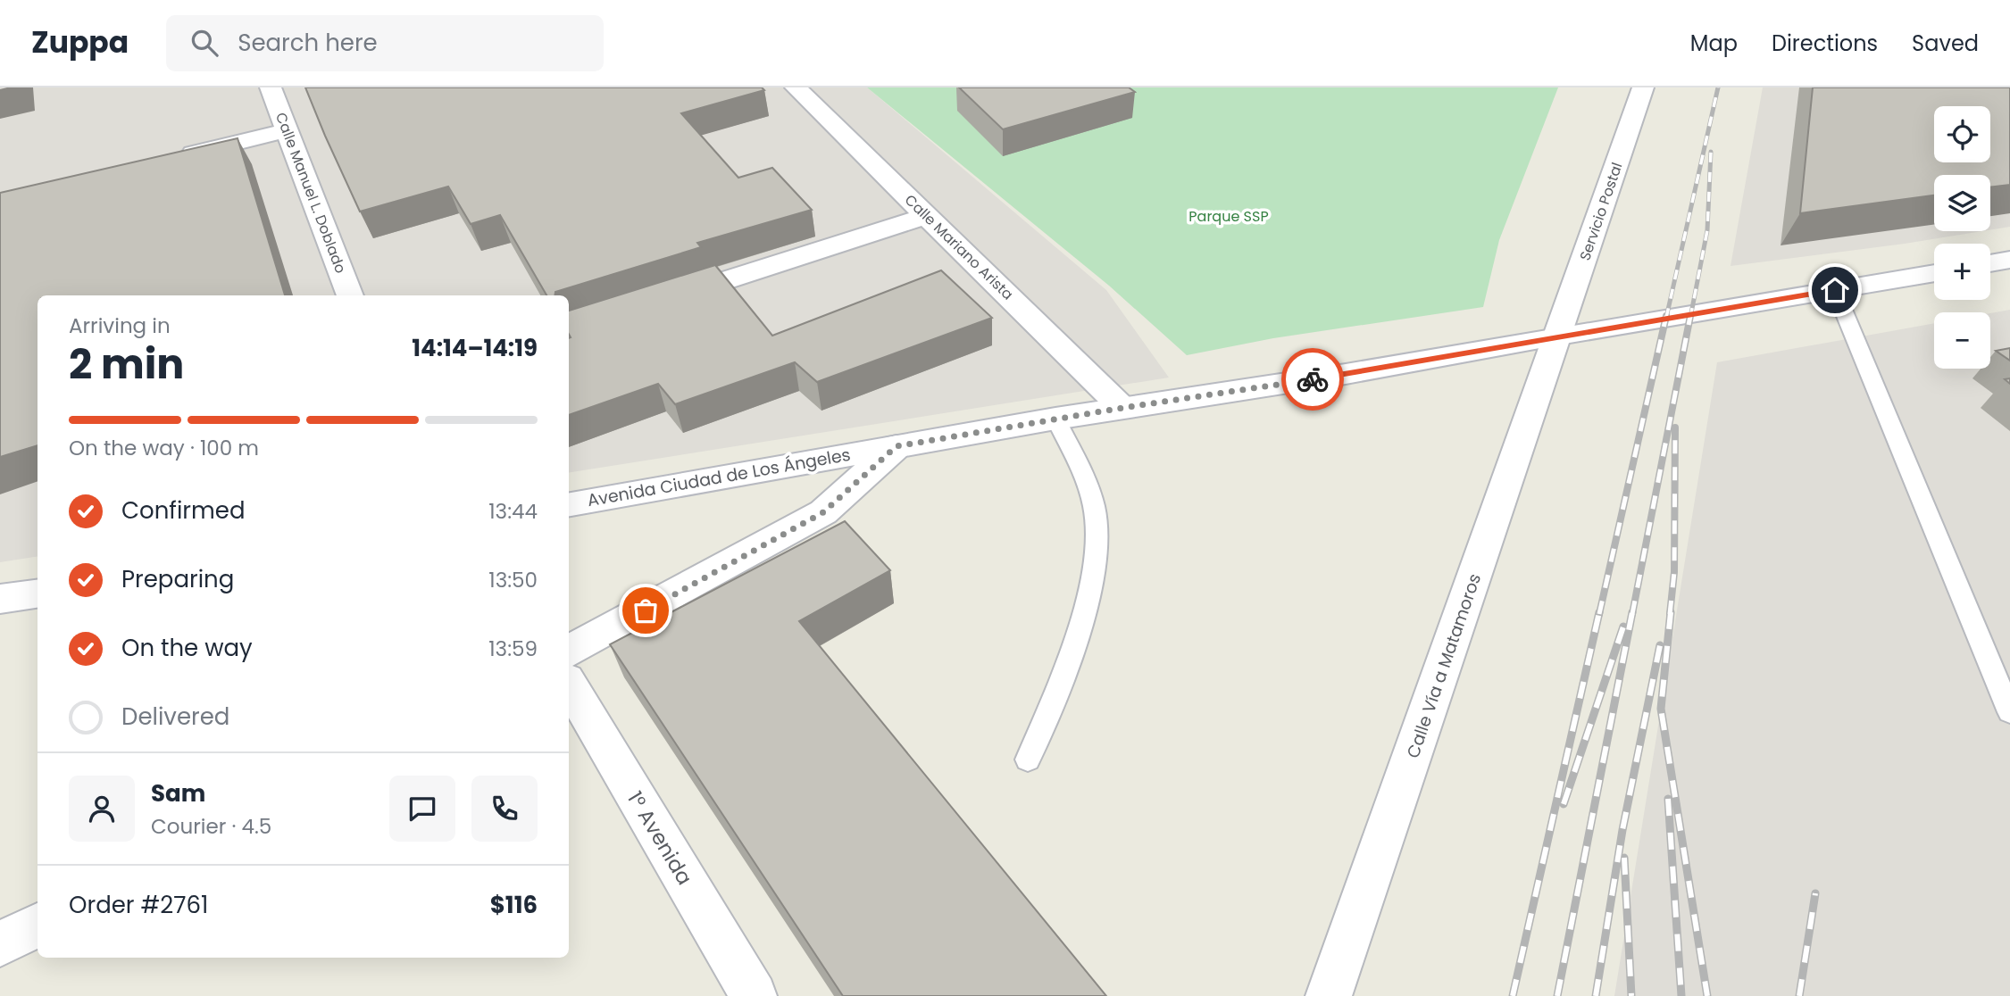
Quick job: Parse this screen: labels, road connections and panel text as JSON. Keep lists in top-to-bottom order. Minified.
{"streets":{"street":["Calle Manuel L. Doblado","Servicio Postal","Calle Mariano Arista","Avenida Ciudad de Los Ángeles","Calle Vía a Matamoros","1° Avenida"]},"crossings":[["Servicio Postal","Avenida Ciudad de Los Ángeles"],["Servicio Postal","Calle Vía a Matamoros"],["Calle Mariano Arista","Avenida Ciudad de Los Ángeles"],["Avenida Ciudad de Los Ángeles","Calle Vía a Matamoros"]],"parks":["Parque SSP"],"page":{"header":"Zuppa","search":"Search here","nav":["Map","Directions","Saved"],"map_buttons":["+","−"],"heading":["2 min","Arriving in","14:14–14:19"],"panel":["Sam","Courier · 4.5","Order #2761","$116"],"bar":"On the way · 100 m","list":[["Confirmed","13:44"],["Preparing","13:50"],["On the way","13:59"],"Delivered"]}}
